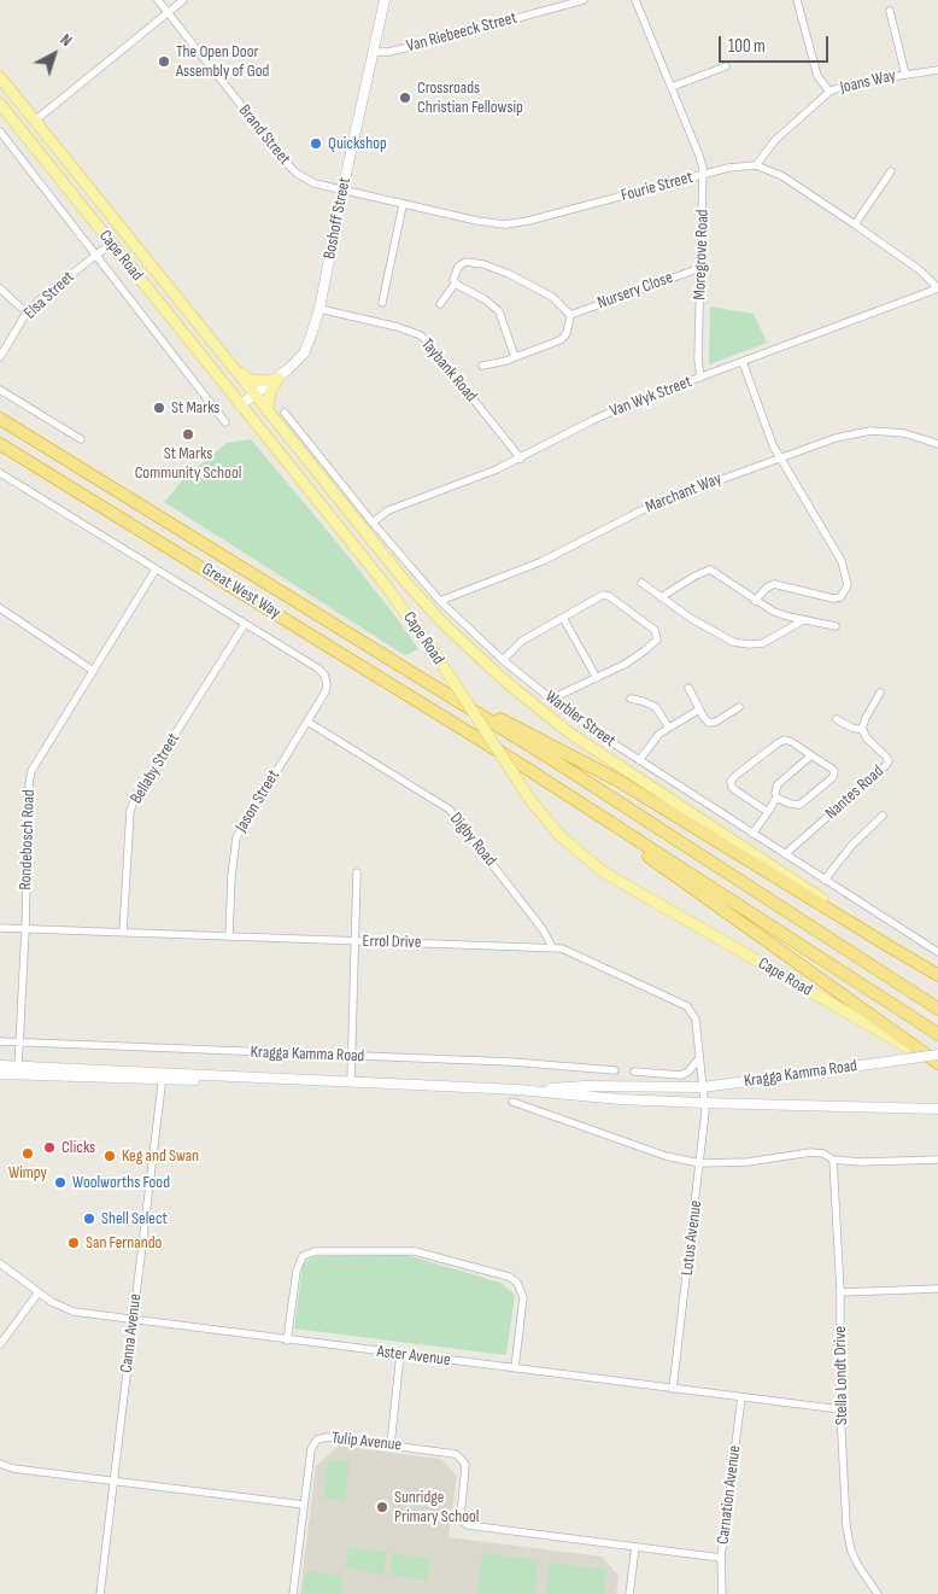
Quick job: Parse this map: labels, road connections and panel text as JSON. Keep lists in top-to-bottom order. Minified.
{"streets":{"highway":["Great West Way"],"main road":["Boshoff Street","Cape Road","Kragga Kamma Road"],"street":["Van Riebeeck Street","Joans Way","Brand Street","Fourie Street","Moregrove Road","Nursery Close","Elsa Street","Taybank Road","Van Wyk Street","Marchant Way","Warbler Street","Bellaby Street","Nantes Road","Jason Street","Rondebosch Road","Digby Road","Errol Drive","Lotus Avenue","Canna Avenue","Aster Avenue","Stella Londt Drive","Tulip Avenue","Carnation Avenue"]},"crossings":[["Van Riebeeck Street","Boshoff Street"],["Joans Way","Fourie Street"],["Brand Street","Fourie Street"],["Brand Street","Boshoff Street"],["Fourie Street","Boshoff Street"],["Fourie Street","Moregrove Road"],["Fourie Street","Van Wyk Street"],["Boshoff Street","Cape Road"],["Boshoff Street","Taybank Road"],["Moregrove Road","Nursery Close"],["Moregrove Road","Van Wyk Street"],["Cape Road","Elsa Street"],["Taybank Road","Van Wyk Street"],["Van Wyk Street","Warbler Street"],["Marchant Way","Warbler Street"],["Great West Way","Bellaby Street"],["Great West Way","Jason Street"],["Great West Way","Rondebosch Road"],["Warbler Street","Nantes Road"],["Bellaby Street","Errol Drive"],["Jason Street","Digby Road"],["Jason Street","Errol Drive"],["Rondebosch Road","Errol Drive"],["Rondebosch Road","Kragga Kamma Road"],["Digby Road","Errol Drive"],["Errol Drive","Kragga Kamma Road"],["Errol Drive","Lotus Avenue"],["Kragga Kamma Road","Lotus Avenue"],["Kragga Kamma Road","Canna Avenue"],["Lotus Avenue","Aster Avenue"],["Canna Avenue","Aster Avenue"],["Aster Avenue","Stella Londt Drive"],["Aster Avenue","Carnation Avenue"],["Tulip Avenue","Carnation Avenue"]],"places":["The Open Door Assembly of God","Crossroads Christian Fellowsip","Quickshop","St Marks","St Marks Community School","Clicks","Wimpy","Keg and Swan","Woolworths Food","Shell Select","San Fernando","Sunridge Primary School"],"scale_bar":"100 m","north":"top right"}
